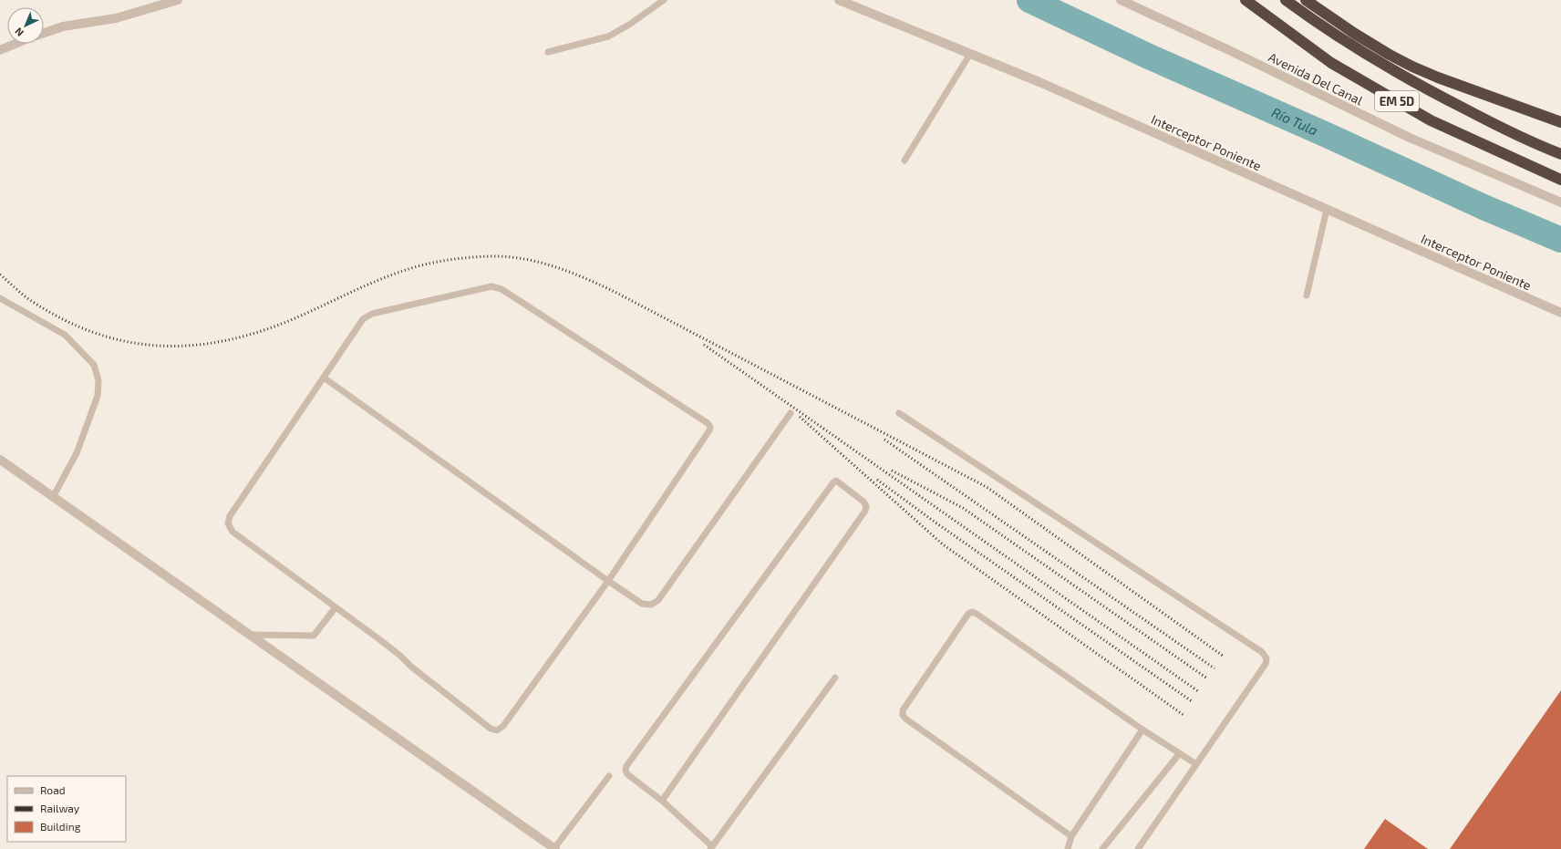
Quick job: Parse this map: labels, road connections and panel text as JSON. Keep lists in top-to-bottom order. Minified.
{"streets":{"highway":["EM 5D"],"street":["Avenida Del Canal","Interceptor Poniente"]},"water":["Río Tula"],"legend":["Road","Railway","Building"],"north":"bottom left"}
